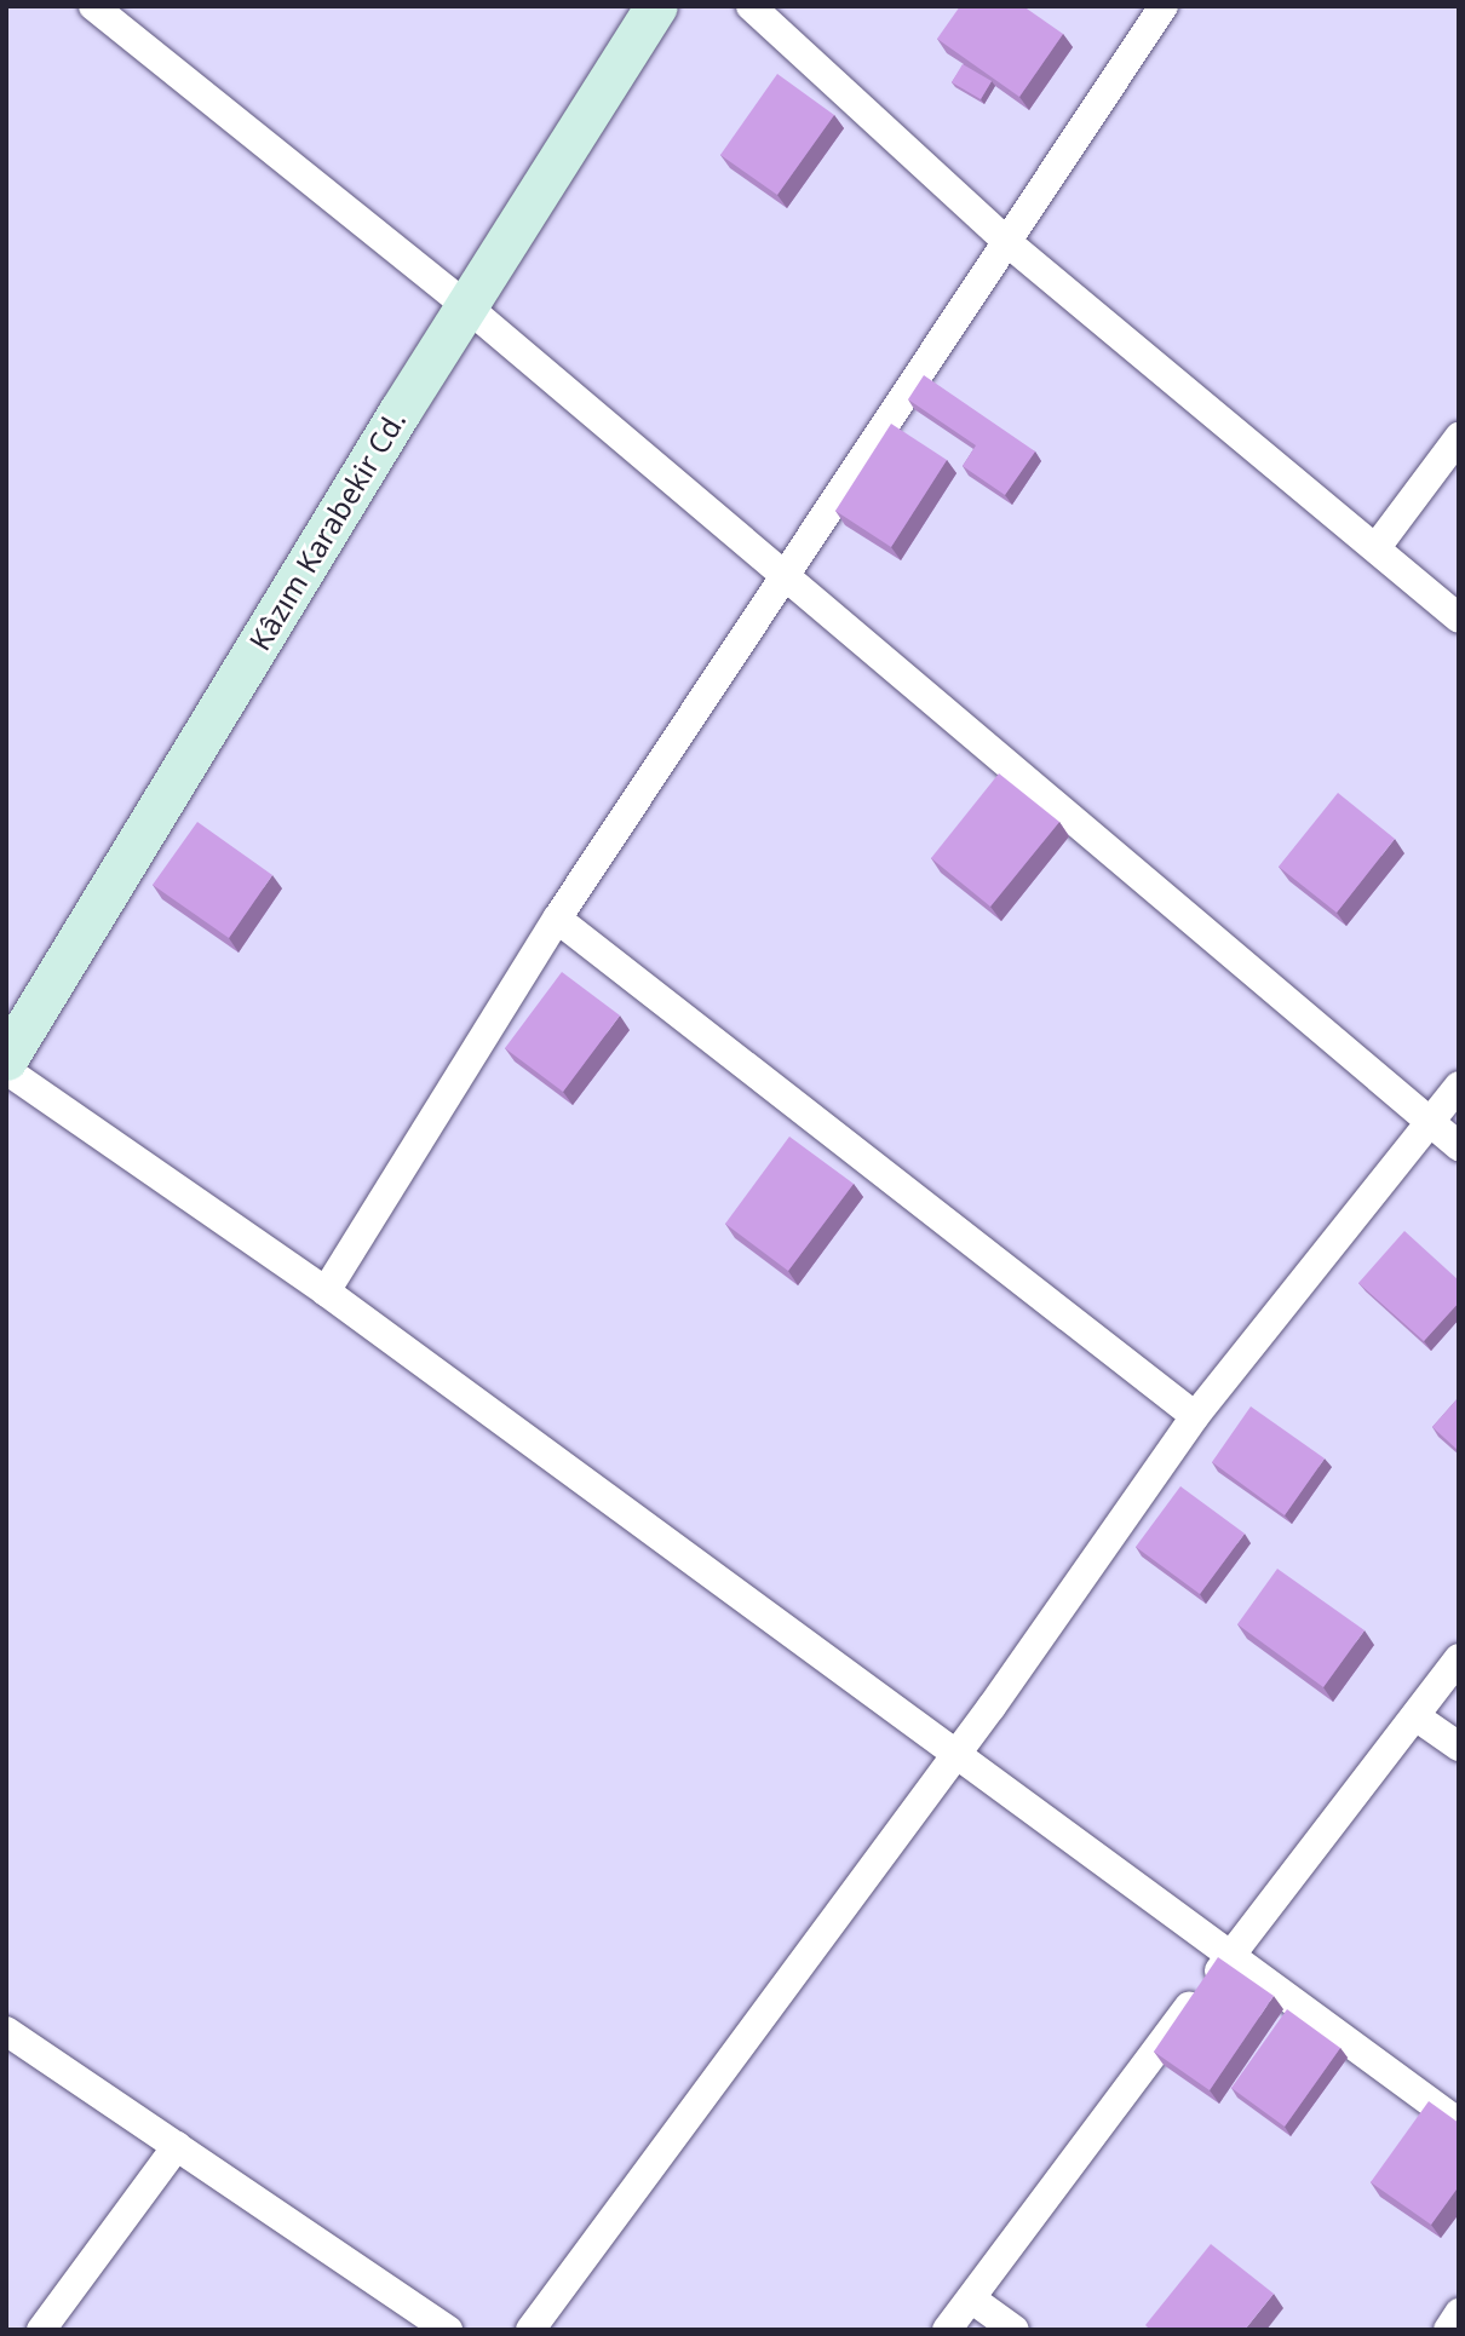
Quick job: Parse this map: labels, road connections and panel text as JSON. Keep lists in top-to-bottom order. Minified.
{"streets":{"street":["Kâzım Karabekir Cd."]}}
